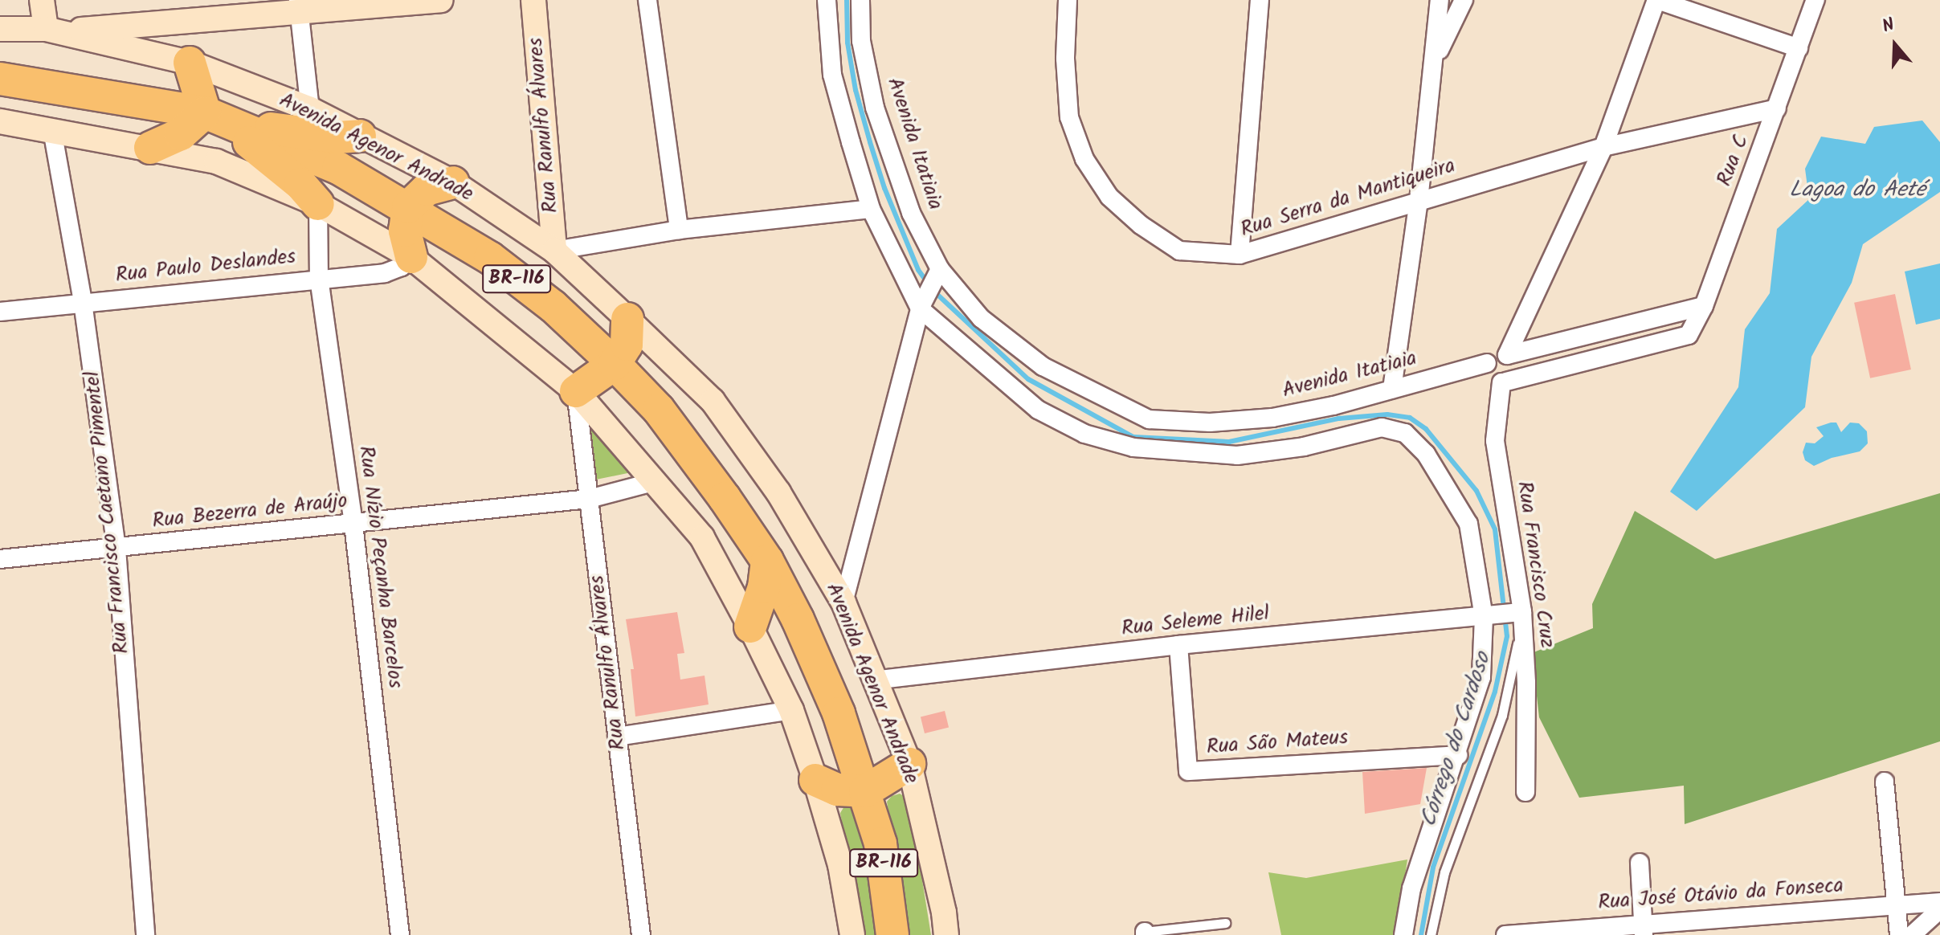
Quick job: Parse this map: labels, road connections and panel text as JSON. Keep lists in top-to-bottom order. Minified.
{"streets":{"highway":["BR-116"],"main road":["Rua Ranulfo Álvares","Avenida Agenor Andrade"],"street":["Avenida Itatiaia","Rua C","Rua Serra da Mantiqueira","Rua Paulo Deslandes","Rua Bezerra de Araújo","Rua Francisco Caetano Pimentel","Rua Francisco Cruz","Rua Nízio Peçanha Barcelos","Rua Seleme Hilel","Rua São Mateus","Rua José Otávio da Fonseca"]},"crossings":[["Rua Ranulfo Álvares","Avenida Agenor Andrade"],["Rua Ranulfo Álvares","Rua Bezerra de Araújo"],["Avenida Itatiaia","Rua C"],["Avenida Itatiaia","Rua Francisco Cruz"],["Avenida Agenor Andrade","Rua Seleme Hilel"],["Rua C","Rua Serra da Mantiqueira"],["Rua C","Rua Francisco Cruz"],["Rua Paulo Deslandes","Rua Francisco Caetano Pimentel"],["Rua Paulo Deslandes","Rua Nízio Peçanha Barcelos"],["Rua Bezerra de Araújo","Rua Francisco Caetano Pimentel"],["Rua Bezerra de Araújo","Rua Nízio Peçanha Barcelos"],["Rua Francisco Cruz","Rua Seleme Hilel"],["Rua Seleme Hilel","Rua São Mateus"]],"water":["Lagoa do Aeté","Córrego do Cardoso"],"north":"top"}
